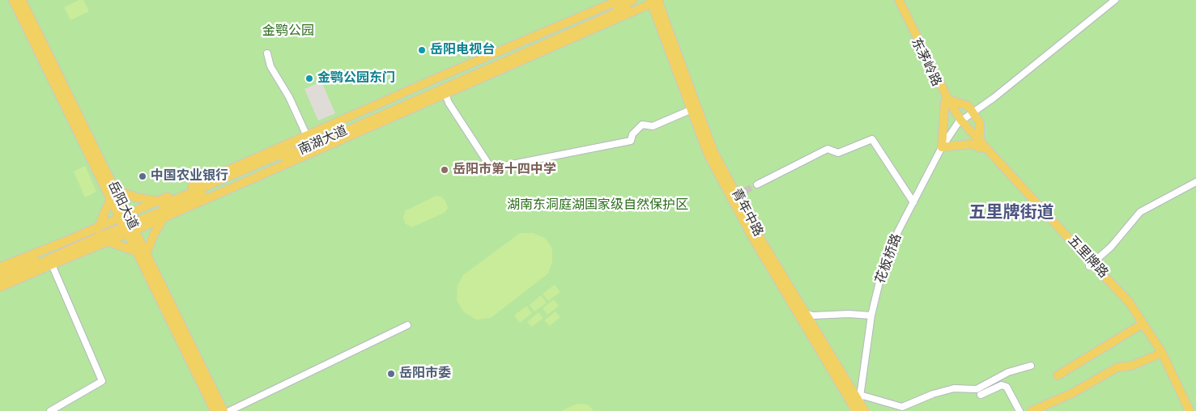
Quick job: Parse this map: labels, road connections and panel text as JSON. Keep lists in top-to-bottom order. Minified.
{"streets":{"main road":["东茅岭路","南湖大道","岳阳大道","青年中路","五里牌路"],"street":["花板桥路"]},"crossings":[["东茅岭路","五里牌路"],["东茅岭路","花板桥路"],["南湖大道","岳阳大道"],["南湖大道","青年中路"],["青年中路","花板桥路"],["五里牌路","花板桥路"]],"districts":["五里牌街道"],"parks":["金鹗公园","湖南东洞庭湖国家级自然保护区"],"places":["岳阳电视台","金鹗公园东门","岳阳市第十四中学","中国农业银行","岳阳市委"]}
